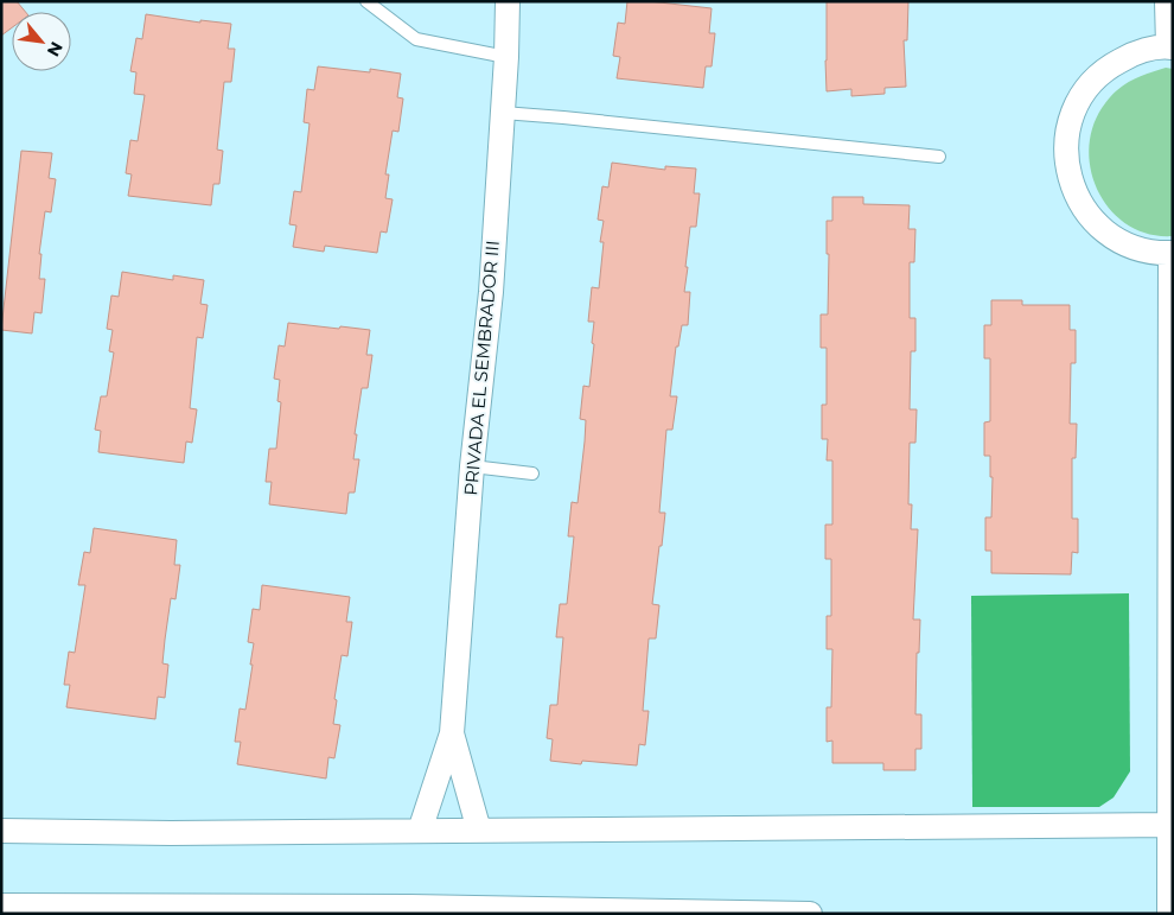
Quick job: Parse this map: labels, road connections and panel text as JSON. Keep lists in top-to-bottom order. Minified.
{"streets":{"street":["PRIVADA EL SEMBRADOR III"]},"north":"bottom right"}
